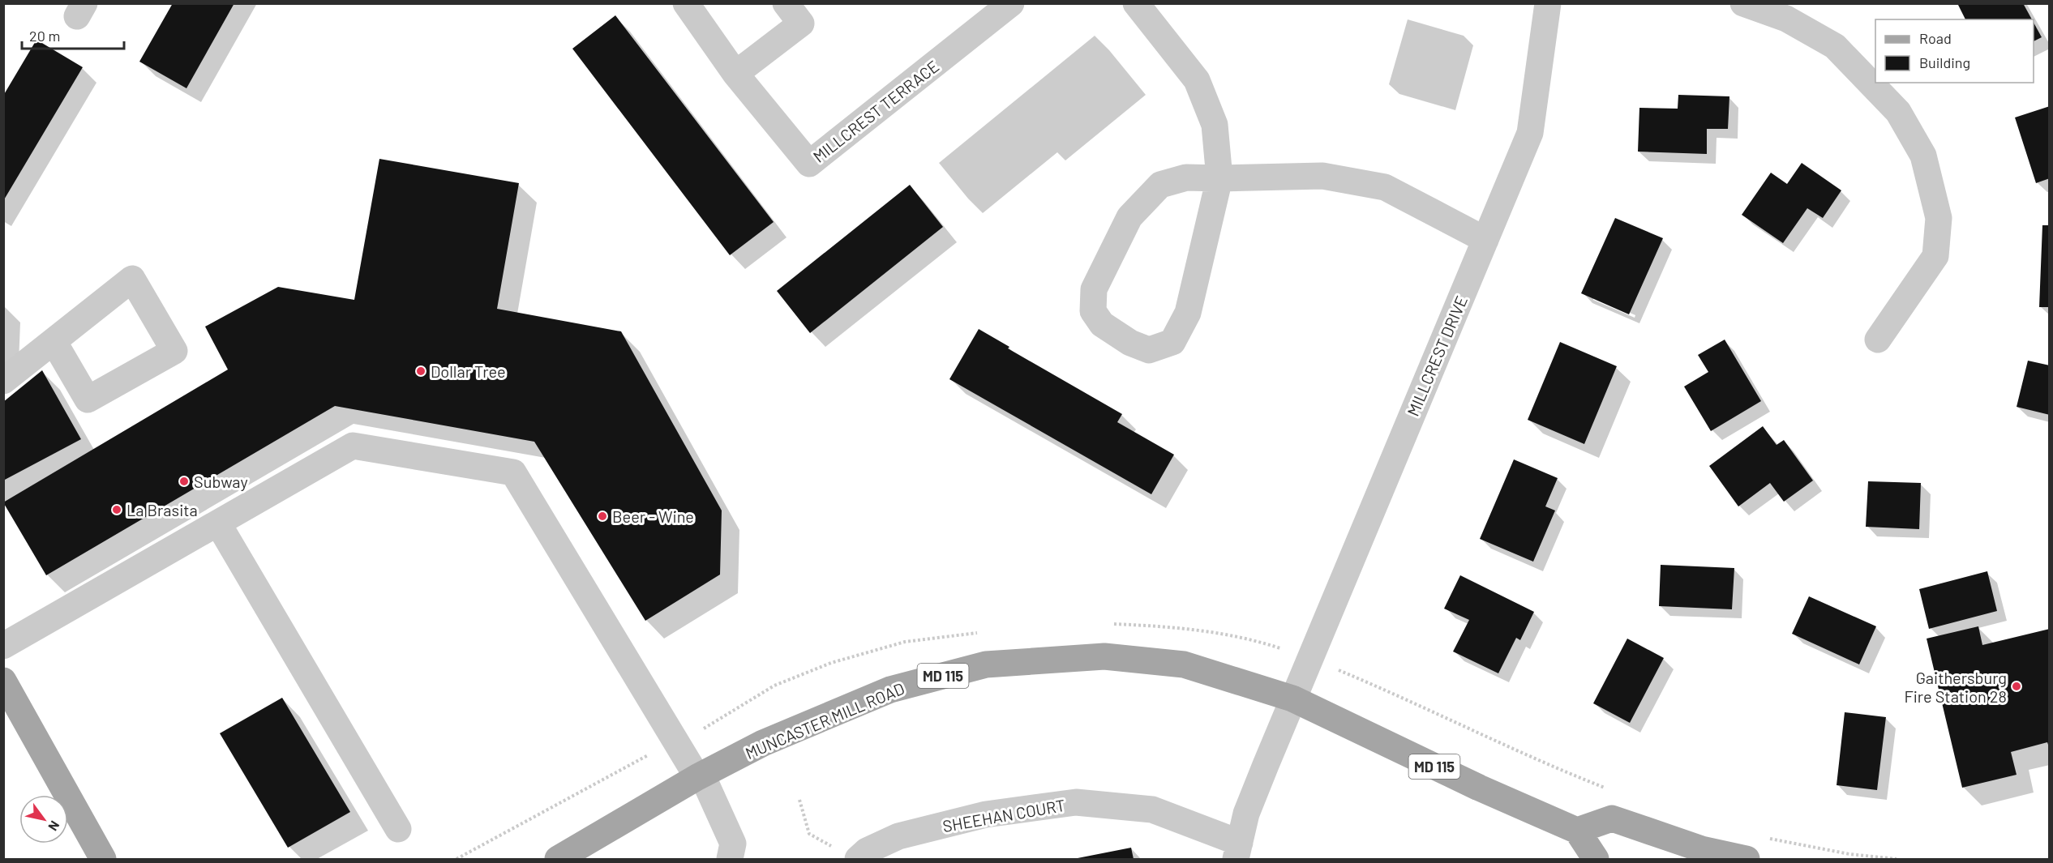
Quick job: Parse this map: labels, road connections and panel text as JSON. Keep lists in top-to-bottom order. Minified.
{"streets":{"main road":["MD 115","MUNCASTER MILL ROAD"],"street":["MILLCREST TERRACE","MILLCREST DRIVE","SHEEHAN COURT"]},"crossings":[["MILLCREST DRIVE","MUNCASTER MILL ROAD"],["MILLCREST DRIVE","SHEEHAN COURT"]],"places":["Dollar Tree","Subway","La Brasita","Beer - Wine","Gaithersburg Fire Station 28"],"legend":["Road","Building"],"scale_bar":"20 m","north":"bottom right"}
